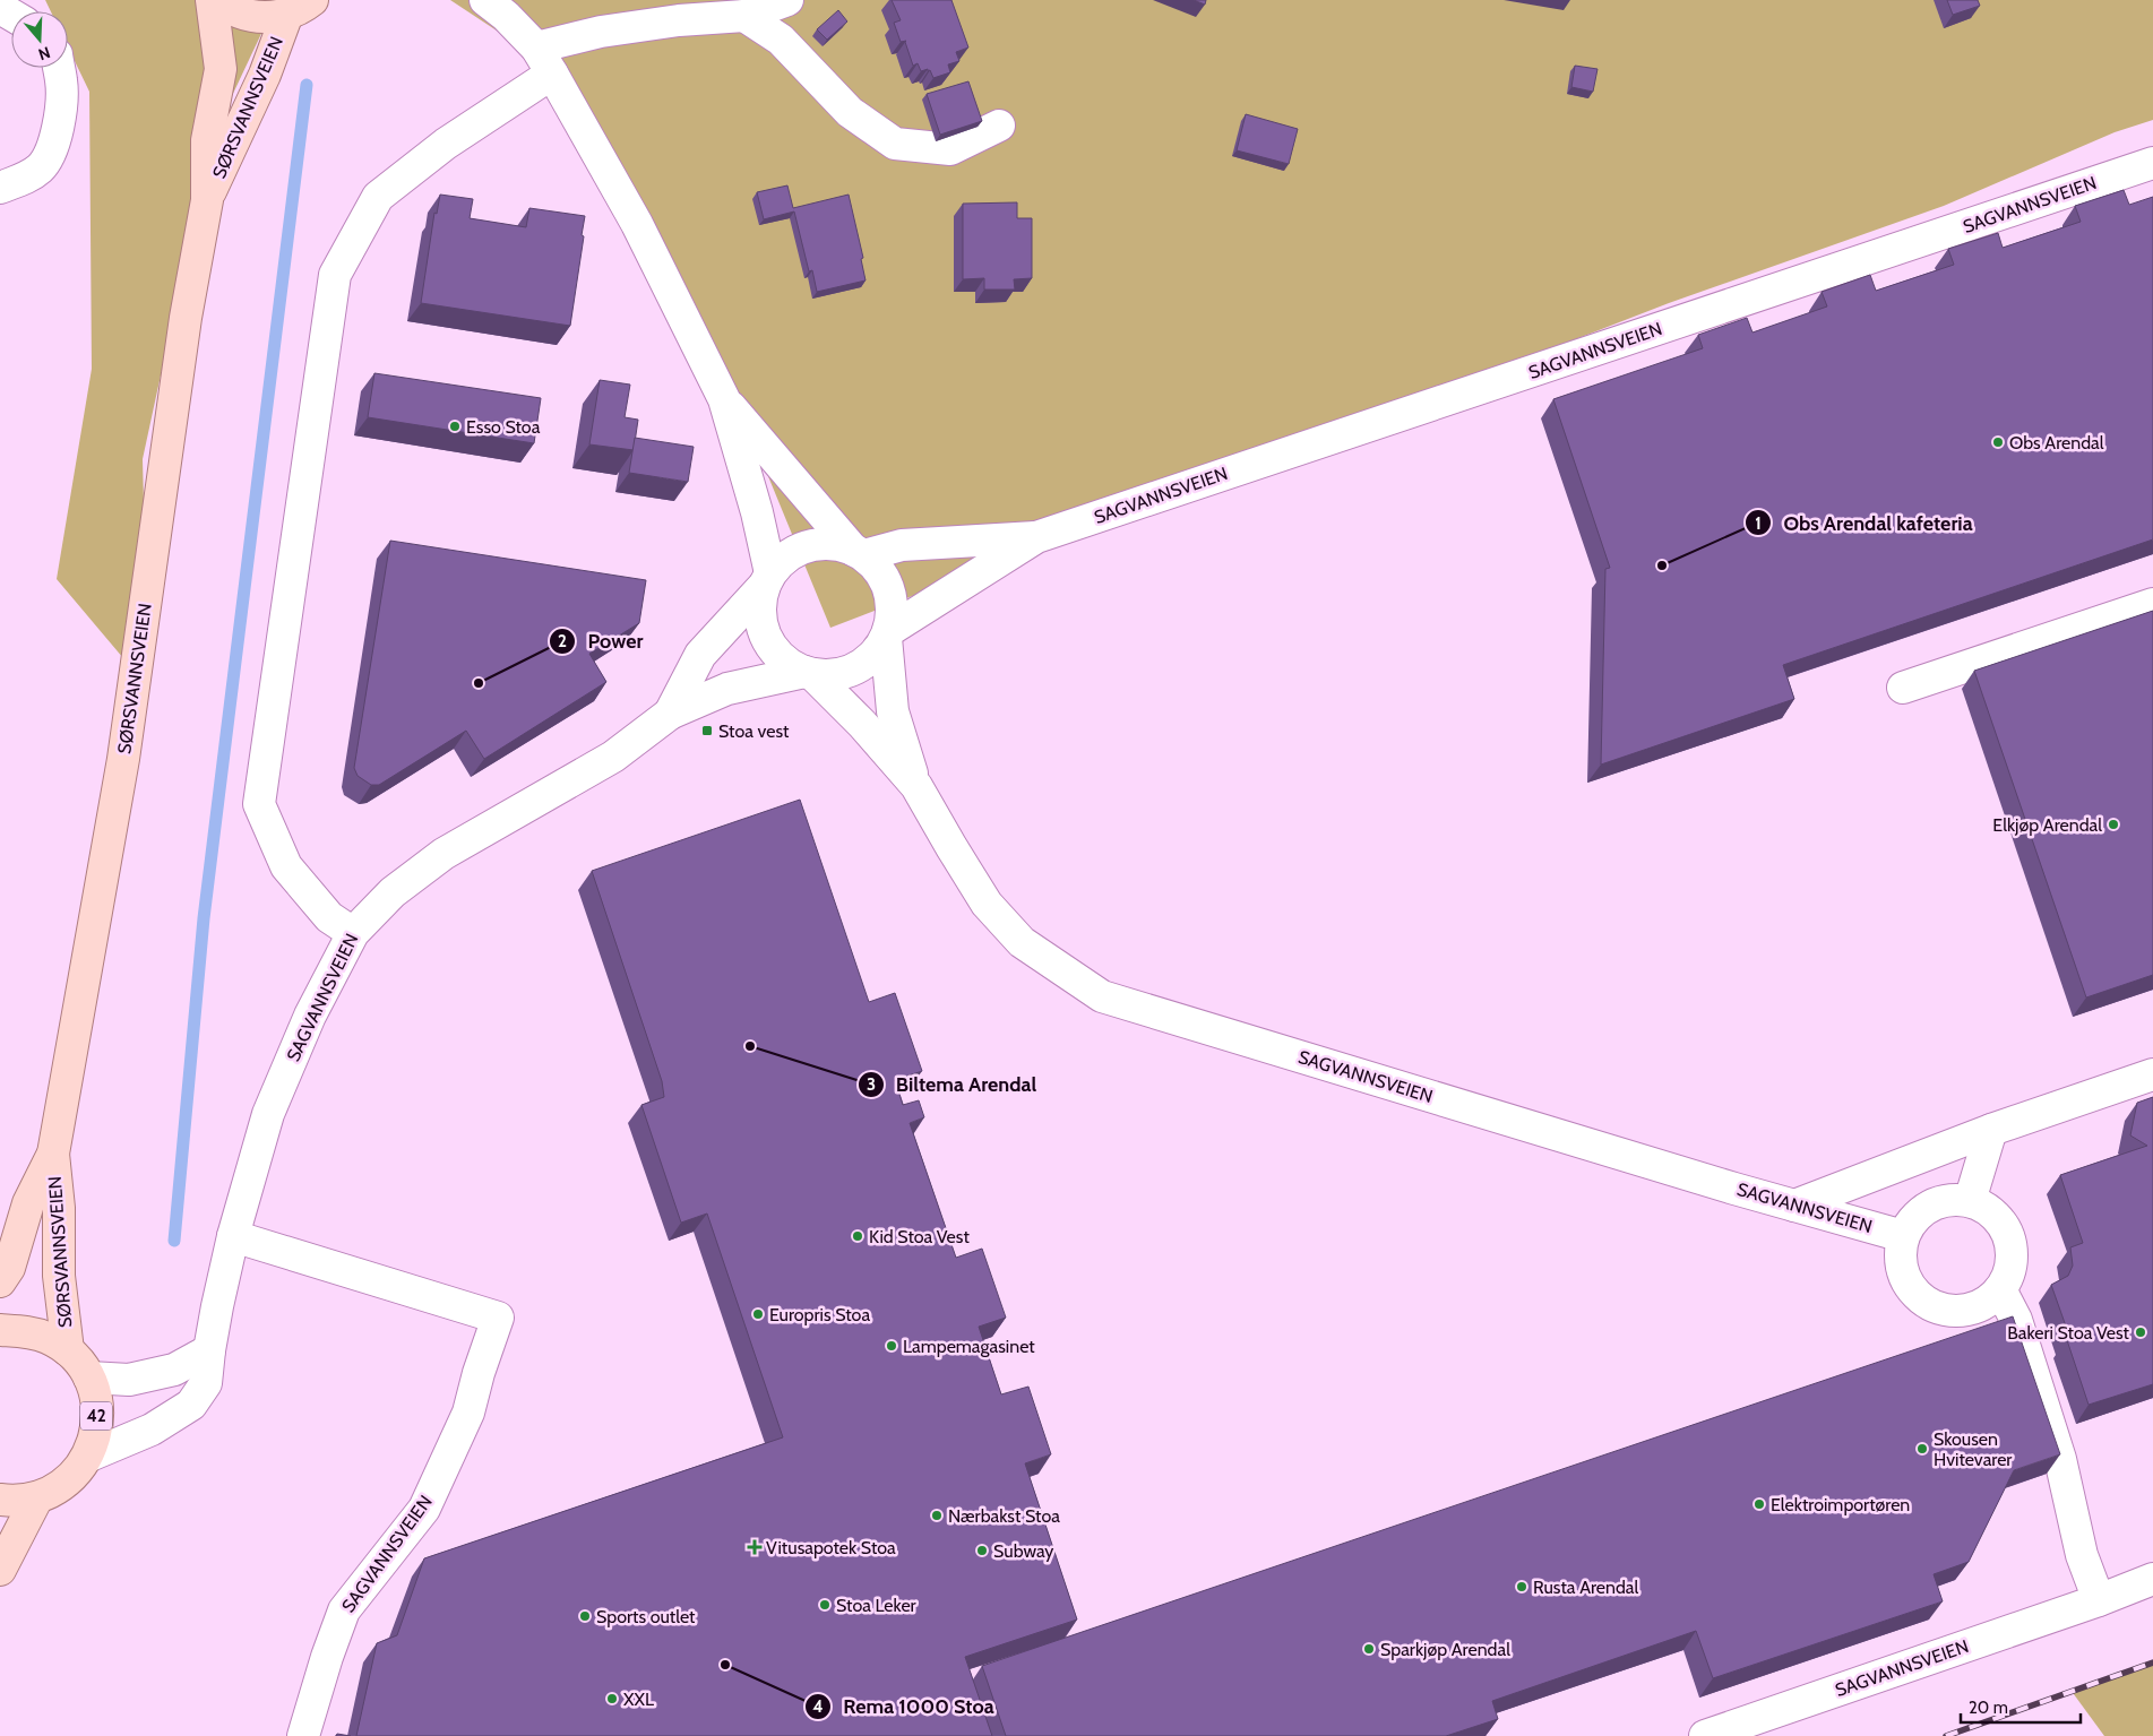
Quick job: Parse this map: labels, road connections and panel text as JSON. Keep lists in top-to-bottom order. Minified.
{"streets":{"main road":["SØRSVANNSVEIEN","42"],"street":["SAGVANNSVEIEN"]},"crossings":[["SØRSVANNSVEIEN","42"],["SAGVANNSVEIEN","42"]],"places":{"other":["Esso Stoa","Obs Arendal","Obs Arendal kafeteria","Power","Elkjøp Arendal","Biltema Arendal","Kid Stoa Vest","Europris Stoa","Bakeri Stoa Vest","Lampemagasinet","Skousen Hvitevarer","Elektroimportøren","Nærbakst Stoa","Subway","Rusta Arendal","Stoa Leker","Sports outlet","Sparkjøp Arendal","Rema 1000 Stoa","XXL"],"transit":["Stoa vest"],"health":["Vitusapotek Stoa"]},"scale_bar":"20 m","north":"bottom"}
